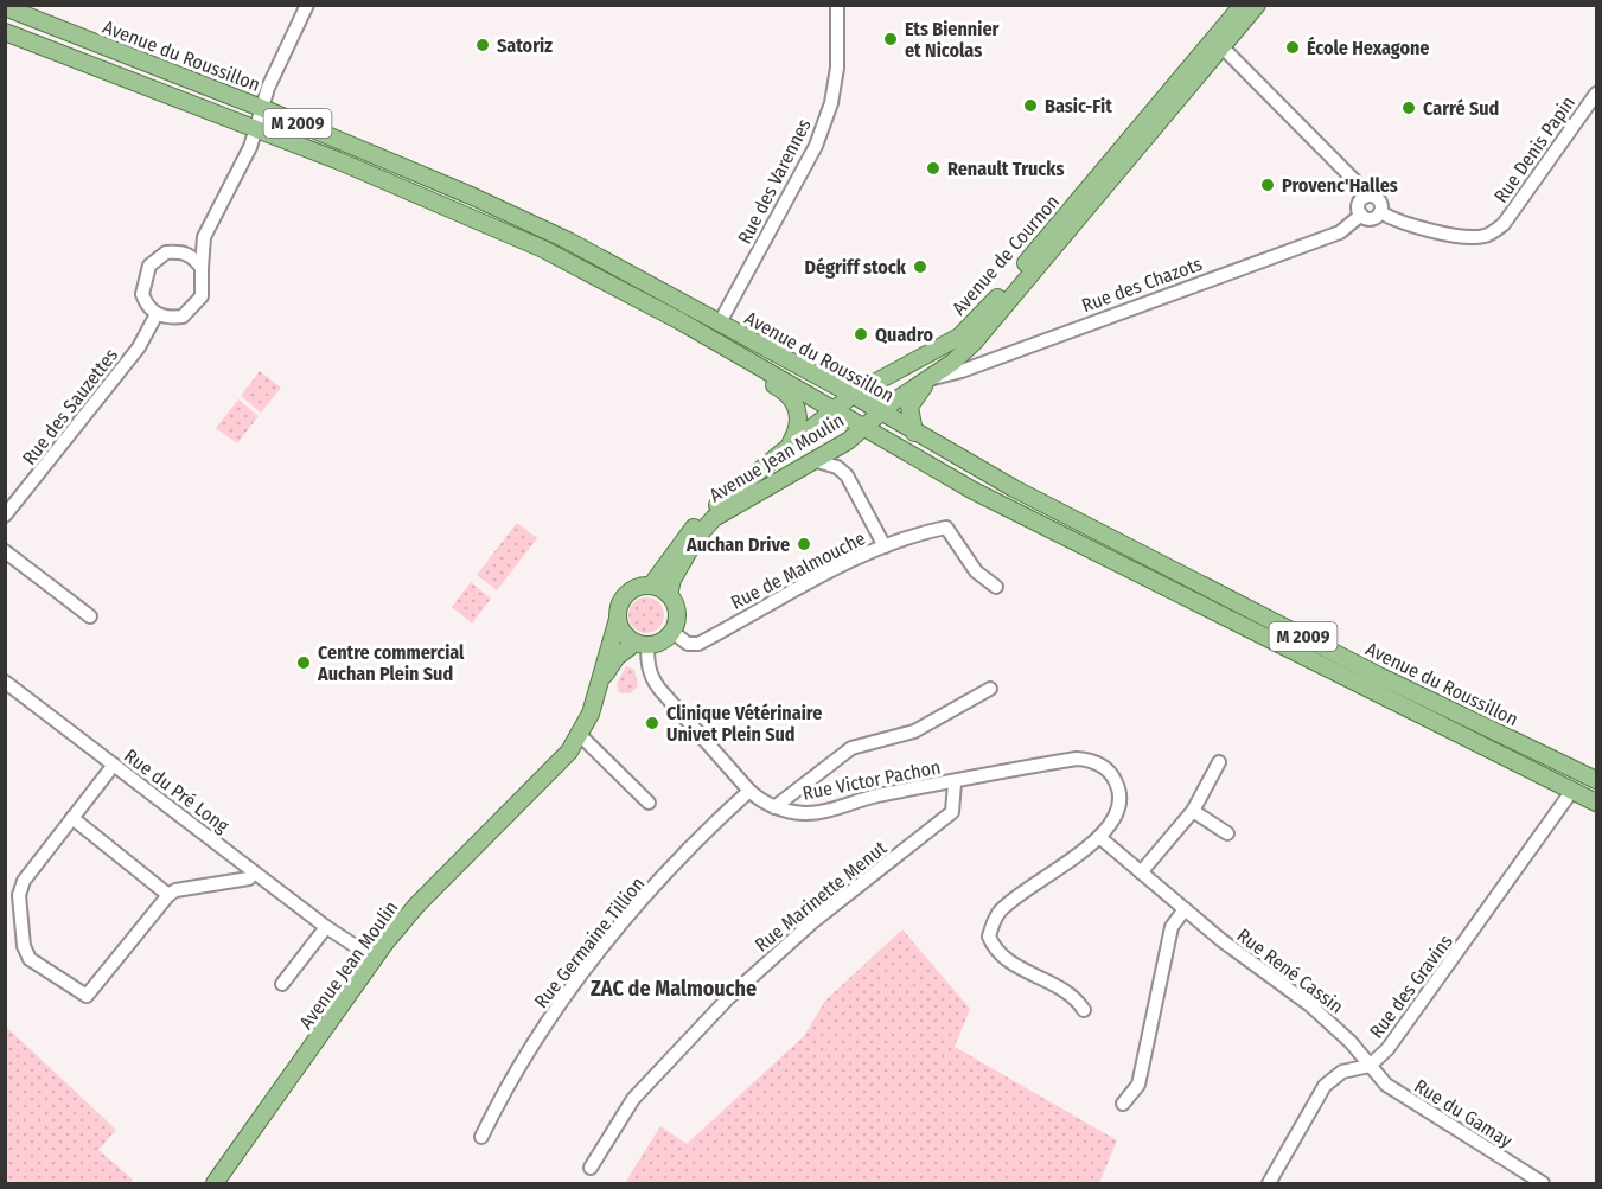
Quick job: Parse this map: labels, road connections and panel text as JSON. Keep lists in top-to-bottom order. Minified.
{"streets":{"main road":["Avenue du Roussillon","M 2009","Avenue de Cournon","Avenue Jean Moulin"],"street":["Rue Denis Papin","Rue des Varennes","Rue des Chazots","Rue des Sauzettes","Rue de Malmouche","Rue Victor Pachon","Rue du Pré Long","Rue Marinette Menut","Rue Germaine Tillion","Rue René Cassin","Rue des Gravins","Rue du Gamay"]},"crossings":[["Avenue du Roussillon","Rue des Varennes"],["Avenue du Roussillon","Avenue de Cournon"],["Avenue du Roussillon","Avenue Jean Moulin"],["Avenue du Roussillon","Rue des Gravins"],["Rue Denis Papin","Rue des Chazots"],["Avenue de Cournon","Rue des Chazots"],["Avenue de Cournon","Avenue Jean Moulin"],["Avenue Jean Moulin","Rue de Malmouche"],["Avenue Jean Moulin","Rue Victor Pachon"],["Avenue Jean Moulin","Rue du Pré Long"],["Rue de Malmouche","Rue Victor Pachon"],["Rue Victor Pachon","Rue Marinette Menut"],["Rue Victor Pachon","Rue Germaine Tillion"],["Rue Victor Pachon","Rue René Cassin"],["Rue René Cassin","Rue des Gravins"],["Rue René Cassin","Rue du Gamay"],["Rue des Gravins","Rue du Gamay"]],"districts":["ZAC de Malmouche"],"places":["Ets Biennier et Nicolas","Satoriz","École Hexagone","Basic-Fit","Carré Sud","Renault Trucks","Provenc'Halles","Dégriff stock","Quadro","Auchan Drive","Centre commercial Auchan Plein Sud","Clinique Vétérinaire Univet Plein Sud"]}
